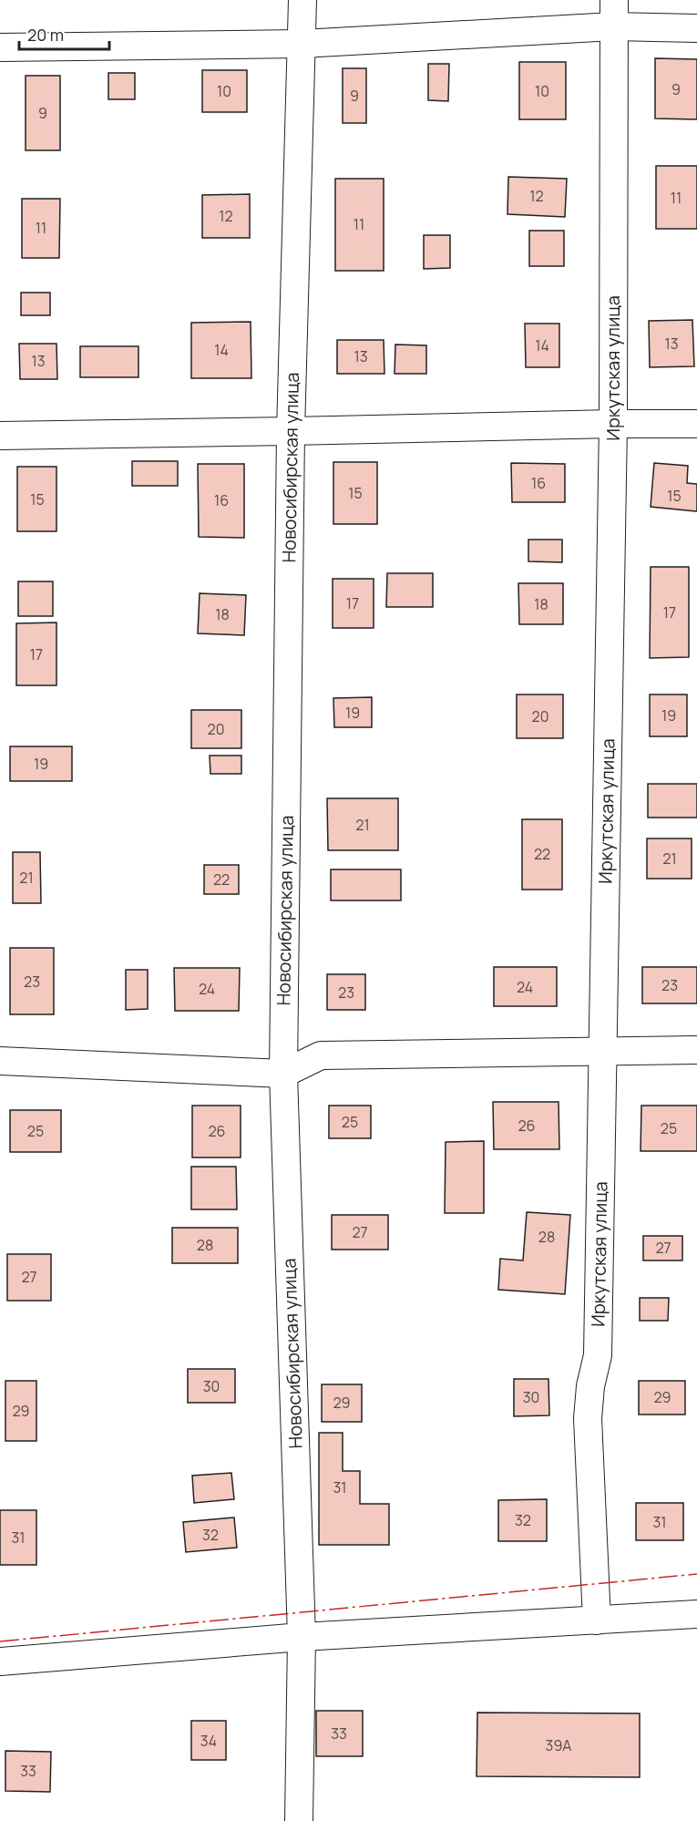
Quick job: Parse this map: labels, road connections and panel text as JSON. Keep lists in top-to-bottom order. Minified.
{"streets":{"street":["Иркутская улица","Новосибирская улица"]},"house_numbers":["9","10","10","9","9","12","11","12","11","11","13","14","14","13","13","16","15","15","15","16","17","18","17","18","17","19","19","20","20","19","21","22","21","21","22","23","23","24","24","23","25","26","25","25","26","27","28","28","27","27","30","30","29","29","29","31","32","31","32","31","33","34","39А","33"],"scale_bar":"20 m"}
